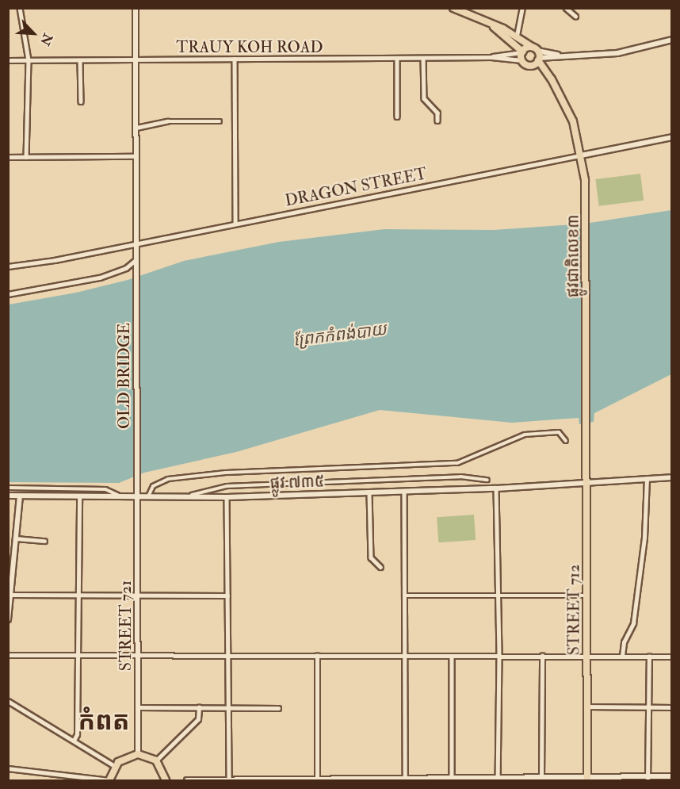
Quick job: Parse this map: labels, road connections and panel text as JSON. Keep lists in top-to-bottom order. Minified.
{"streets":{"highway":["ផ្លូវជាតិលេខ៣","STREET 712"],"street":["TRAUY KOH ROAD","DRAGON STREET","OLD BRIDGE","ផ្លូវ ៧៣៥","STREET 721"]},"crossings":[["TRAUY KOH ROAD","OLD BRIDGE"],["DRAGON STREET","ផ្លូវជាតិលេខ៣"],["DRAGON STREET","OLD BRIDGE"],["ផ្លូវជាតិលេខ៣","STREET 712"],["OLD BRIDGE","ផ្លូវ ៧៣៥"],["OLD BRIDGE","STREET 721"],["ផ្លូវ ៧៣៥","STREET 712"],["ផ្លូវ ៧៣៥","STREET 721"]],"districts":["កំពត"],"water":["ព្រែកកំពង់បាយ"],"north":"bottom right"}
